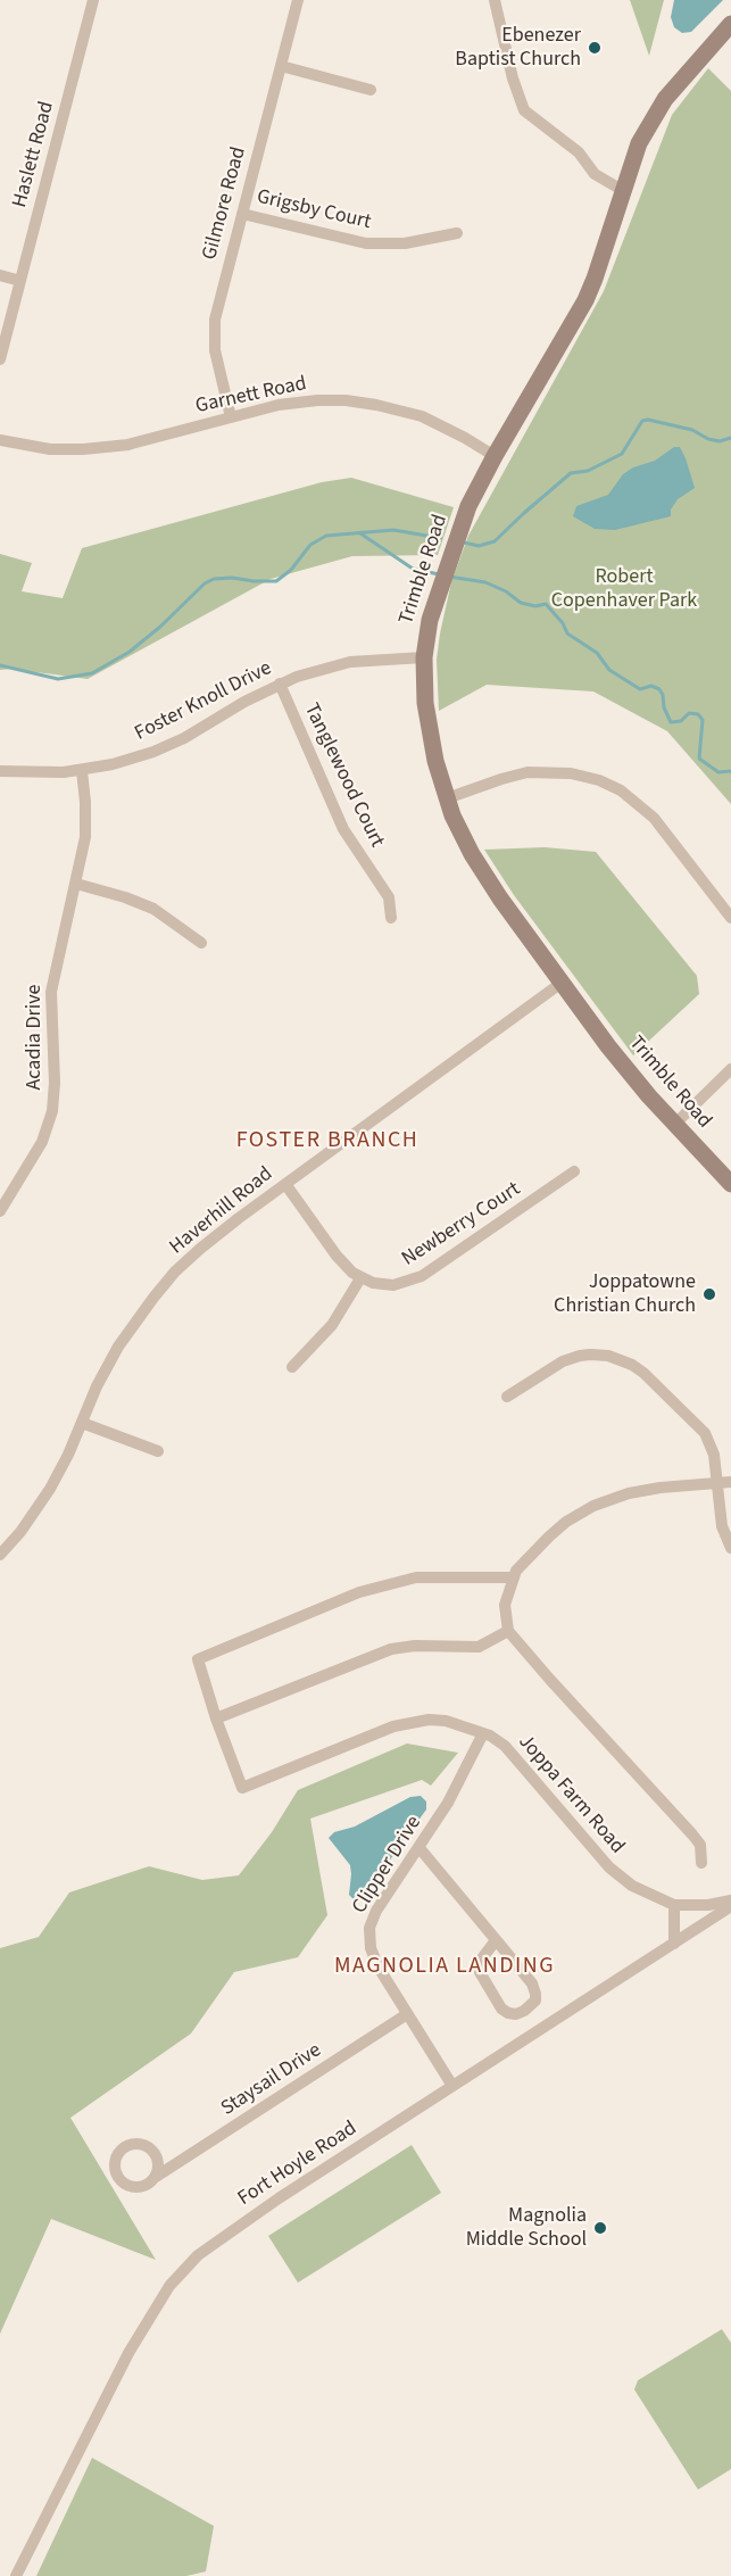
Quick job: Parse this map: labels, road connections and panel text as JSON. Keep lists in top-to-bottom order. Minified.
{"streets":{"street":["Haslett Road","Gilmore Road","Grigsby Court","Garnett Road","Trimble Road","Foster Knoll Drive","Tanglewood Court","Acadia Drive","Haverhill Road","Newberry Court","Joppa Farm Road","Clipper Drive","Staysail Drive","Fort Hoyle Road"]},"crossings":[["Gilmore Road","Grigsby Court"],["Gilmore Road","Garnett Road"],["Garnett Road","Trimble Road"],["Trimble Road","Foster Knoll Drive"],["Trimble Road","Haverhill Road"],["Foster Knoll Drive","Tanglewood Court"],["Foster Knoll Drive","Acadia Drive"],["Joppa Farm Road","Clipper Drive"],["Clipper Drive","Staysail Drive"],["Clipper Drive","Fort Hoyle Road"]],"districts":["FOSTER BRANCH","MAGNOLIA LANDING"],"parks":["Robert Copenhaver Park"],"places":["Ebenezer Baptist Church","Joppatowne Christian Church","Magnolia Middle School"]}
